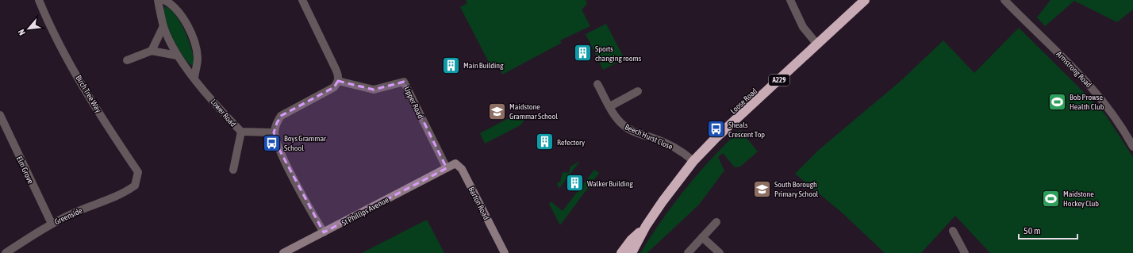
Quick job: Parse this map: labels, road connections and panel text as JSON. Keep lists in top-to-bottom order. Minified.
{"streets":{"highway":["A229","Loose Road"],"street":["Armstrong Road","Birch Tree Way","Upper Road","Lower Road","Beech Hurst Close","Elm Grove","Barton Road","St Phillips Avenue","Greenside"]},"crossings":[["Birch Tree Way","Greenside"],["Loose Road","Beech Hurst Close"],["Upper Road","Barton Road"],["Upper Road","St Phillips Avenue"],["Elm Grove","Greenside"],["Barton Road","St Phillips Avenue"]],"places":{"building":["Sports changing rooms","Main Building","Refectory","Walker Building"],"sports":["Bob Prowse Health Club","Maidstone Hockey Club"],"school or university":["Maidstone Grammar School","South Borough Primary School"],"bus stop":["Sheals Crescent Top","Boys Grammar School"]},"scale_bar":"50 m","north":"bottom left"}
